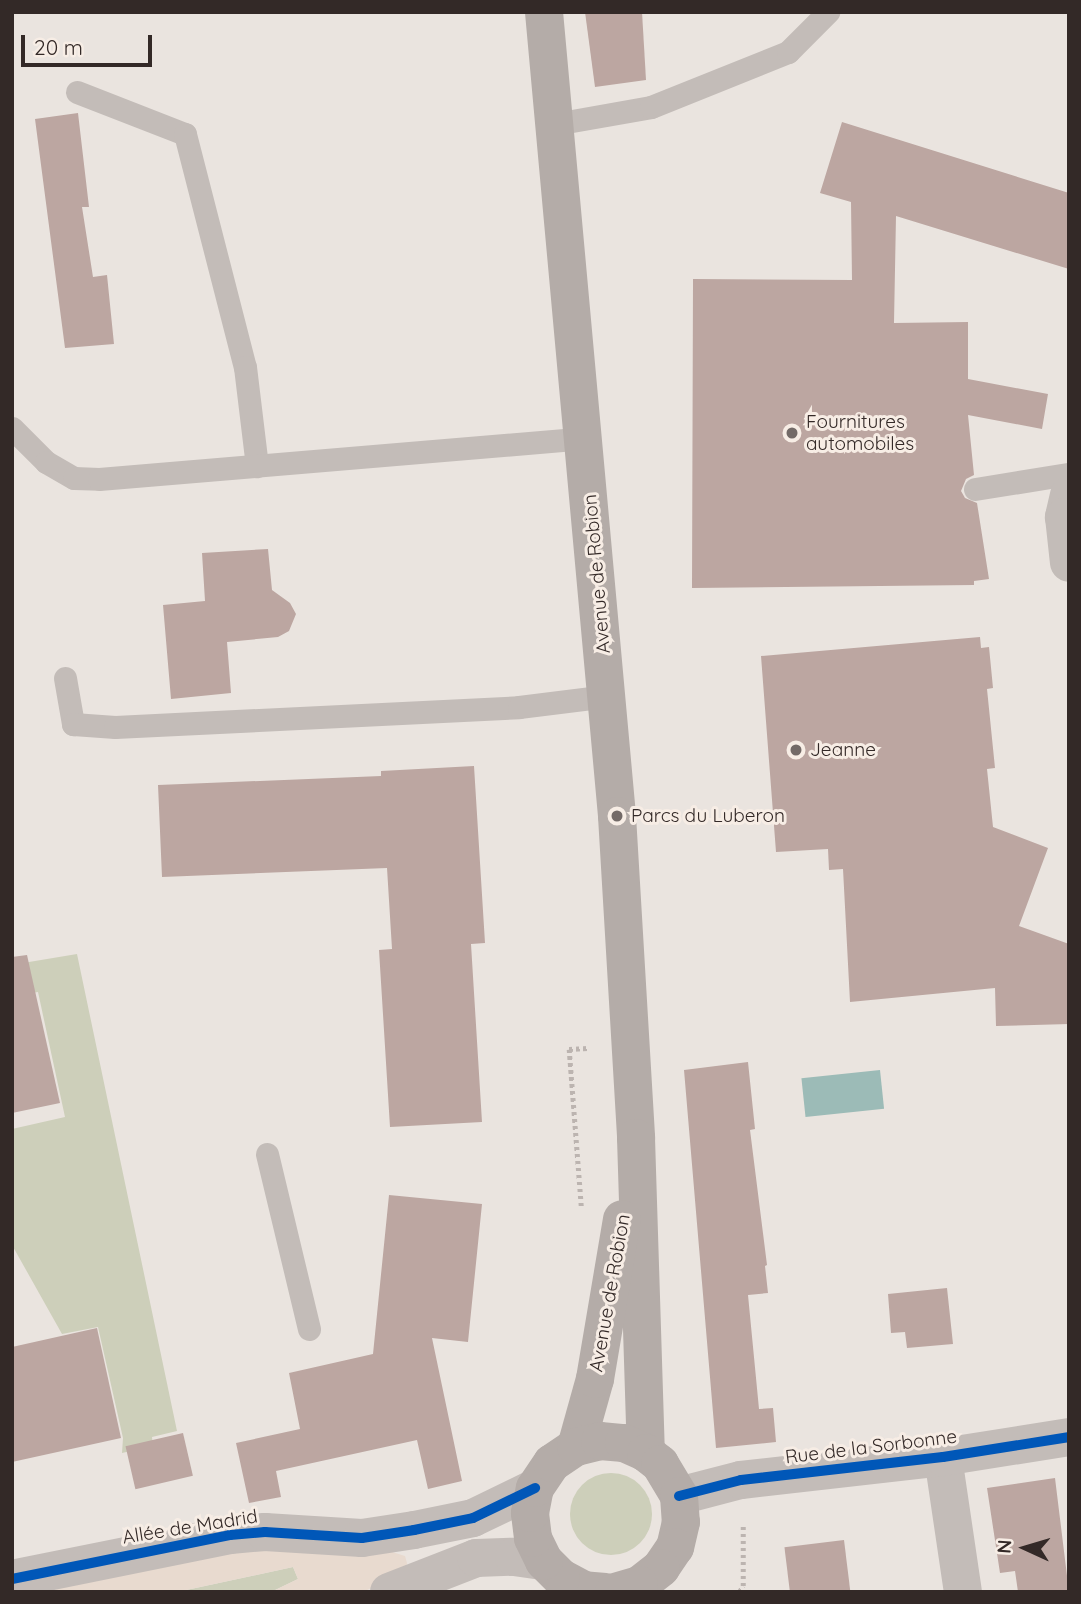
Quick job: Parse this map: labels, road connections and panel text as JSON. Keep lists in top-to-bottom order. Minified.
{"streets":{"main road":["Avenue de Robion"],"street":["Rue de la Sorbonne","Allée de Madrid"]},"crossings":[["Avenue de Robion","Rue de la Sorbonne"],["Avenue de Robion","Allée de Madrid"],["Rue de la Sorbonne","Allée de Madrid"]],"places":["Fournitures automobiles","Jeanne","Parcs du Luberon"],"scale_bar":"20 m","north":"left"}
